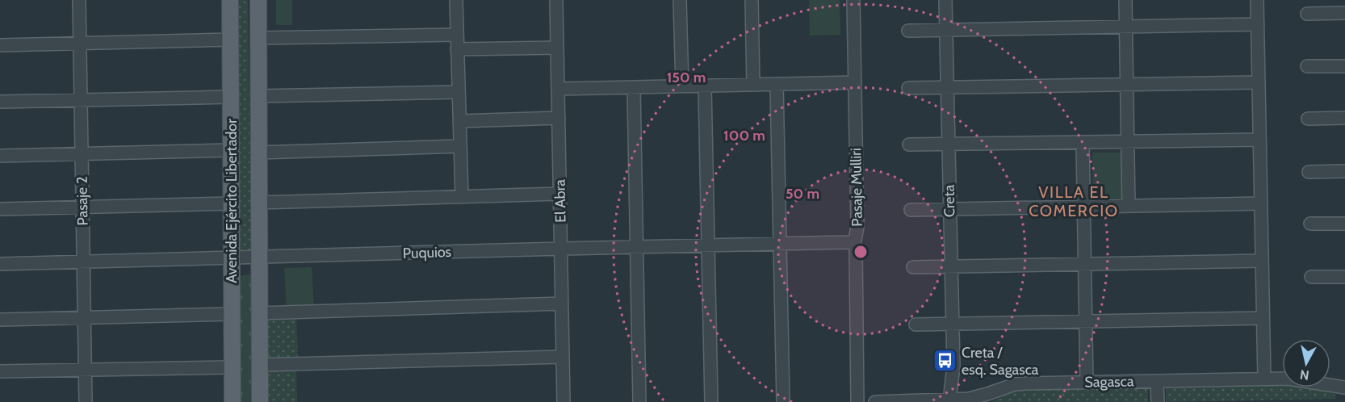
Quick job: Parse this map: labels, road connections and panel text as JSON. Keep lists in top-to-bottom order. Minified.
{"streets":{"main road":["Avenida Ejército Libertador"],"street":["Pasaje Mulliri","Pasaje 2","El Abra","Creta","Puquios","Sagasca"]},"crossings":[["Pasaje Mulliri","Puquios"],["Pasaje 2","Puquios"],["Avenida Ejército Libertador","Puquios"],["El Abra","Puquios"],["Creta","Sagasca"]],"districts":["VILLA EL COMERCIO"],"places":{"bus stop":["Creta / esq. Sagasca"]},"north":"bottom","rings":["150 m","100 m","50 m"]}
